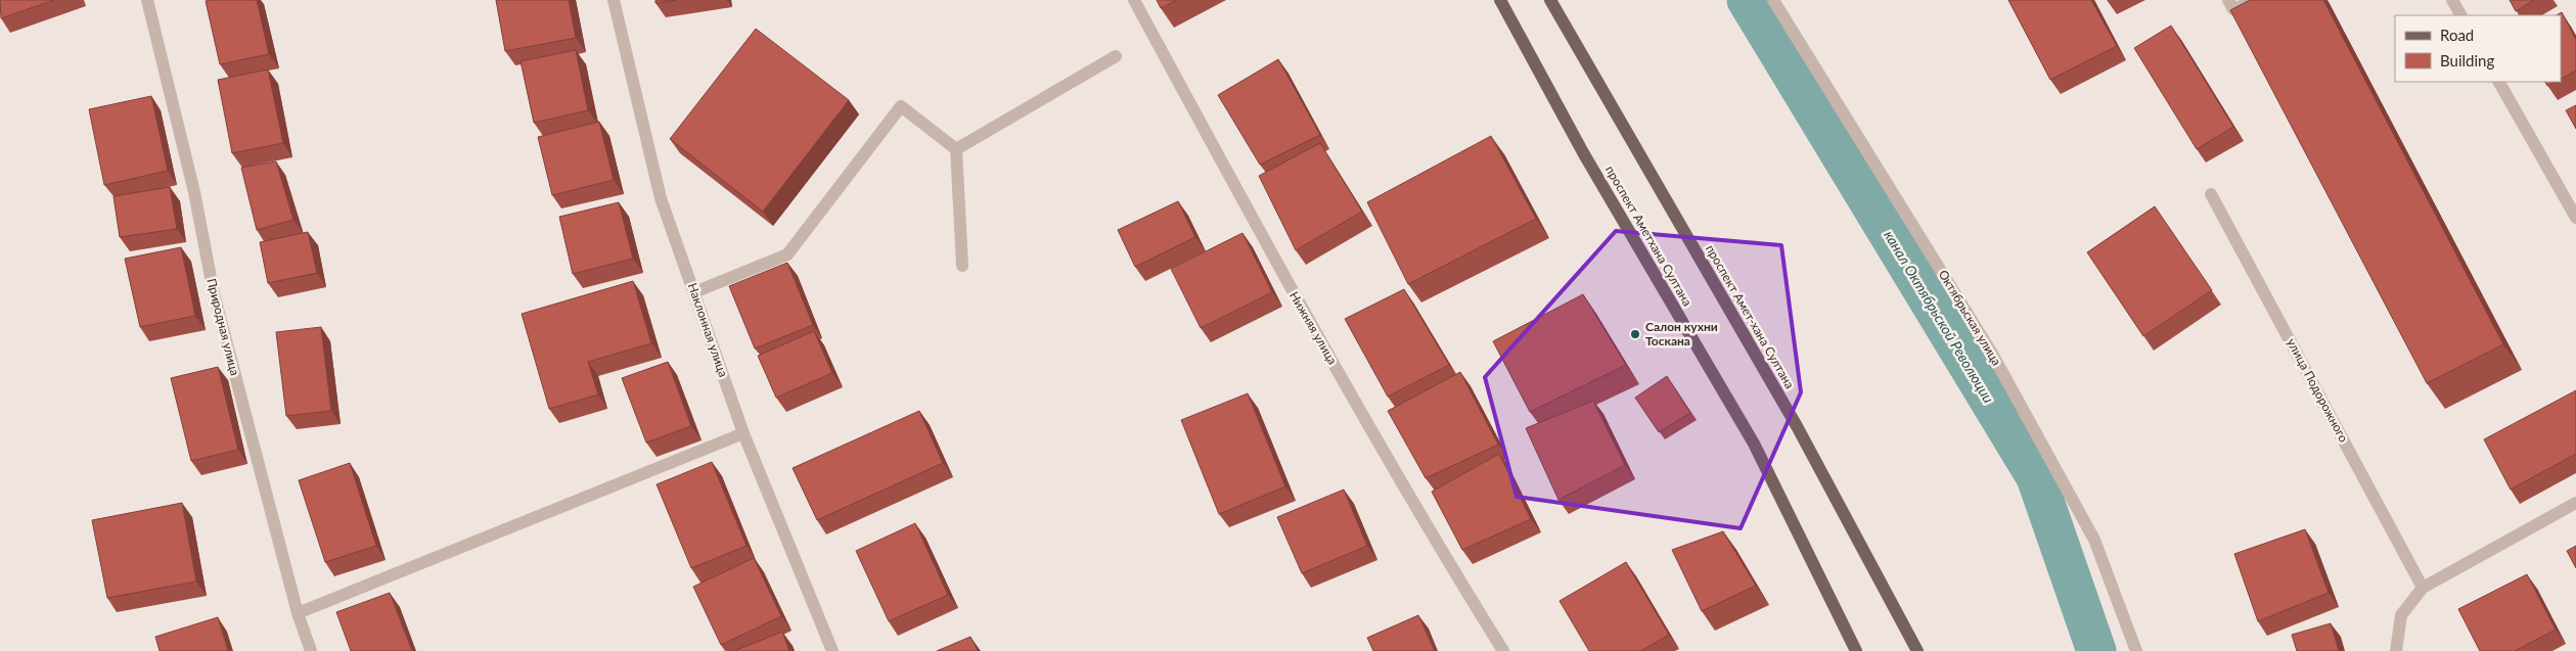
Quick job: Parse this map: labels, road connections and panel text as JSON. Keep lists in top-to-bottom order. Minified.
{"streets":{"main road":["проспект Аметхана Султана","проспект Амет-хана Султана"],"street":["Октябрьская улица","Природная улица","Нижняя улица","Наклонная улица","улица Подорожного"]},"water":["канал Октябрьской Революции"],"places":["Салон кухни Тоскана"],"legend":["Road","Building"]}
